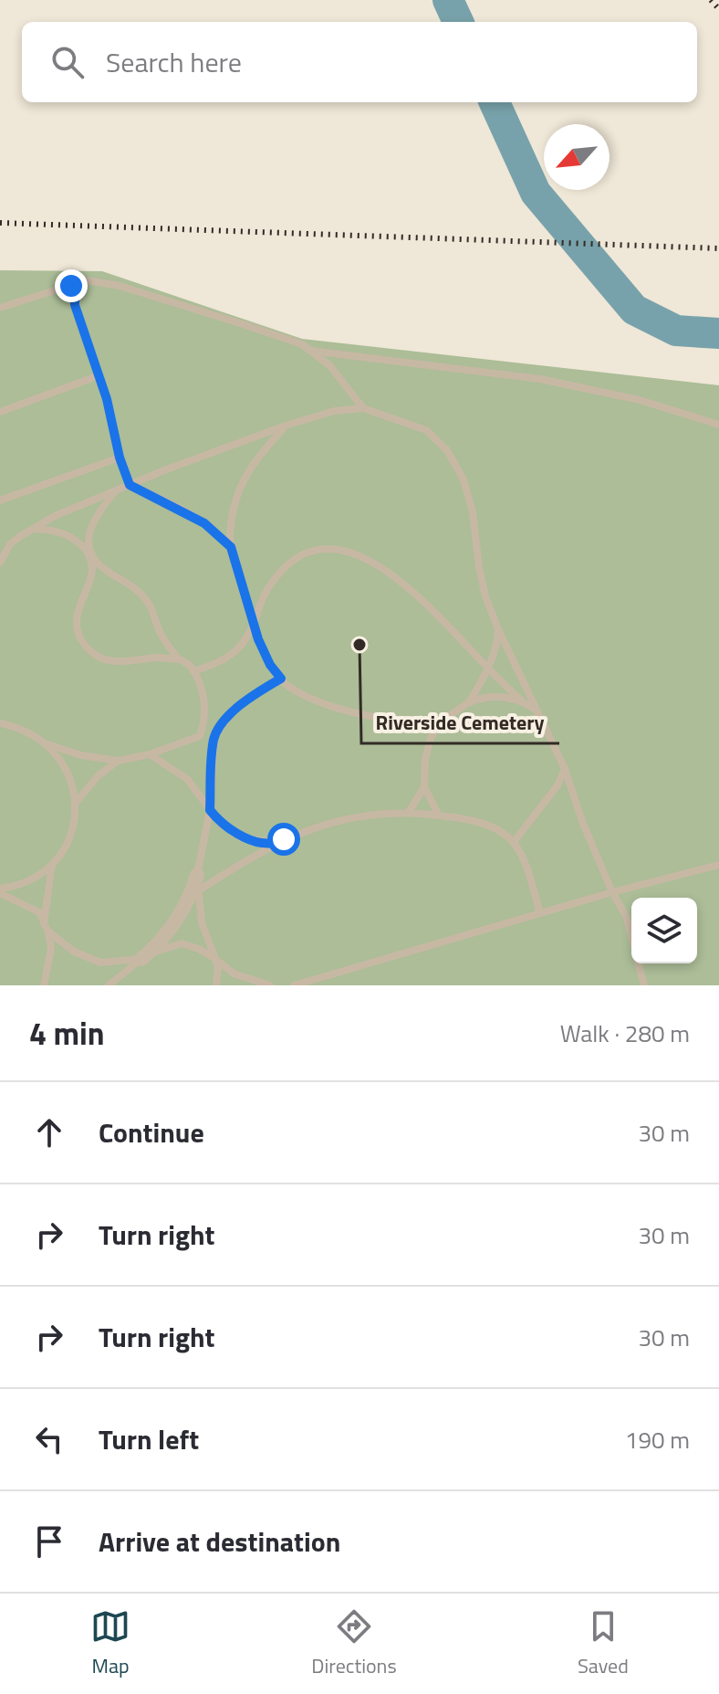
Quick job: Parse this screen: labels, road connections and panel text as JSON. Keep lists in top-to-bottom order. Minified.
{"places":["Riverside Cemetery"],"north":"bottom left","page":{"search":"Search here","heading":["4 min","Walk · 280 m"],"list":[["Continue","30 m"],["Turn right","30 m"],["Turn right","30 m"],["Turn left","190 m"],"Arrive at destination"],"nav":["Map","Directions","Saved"]}}
